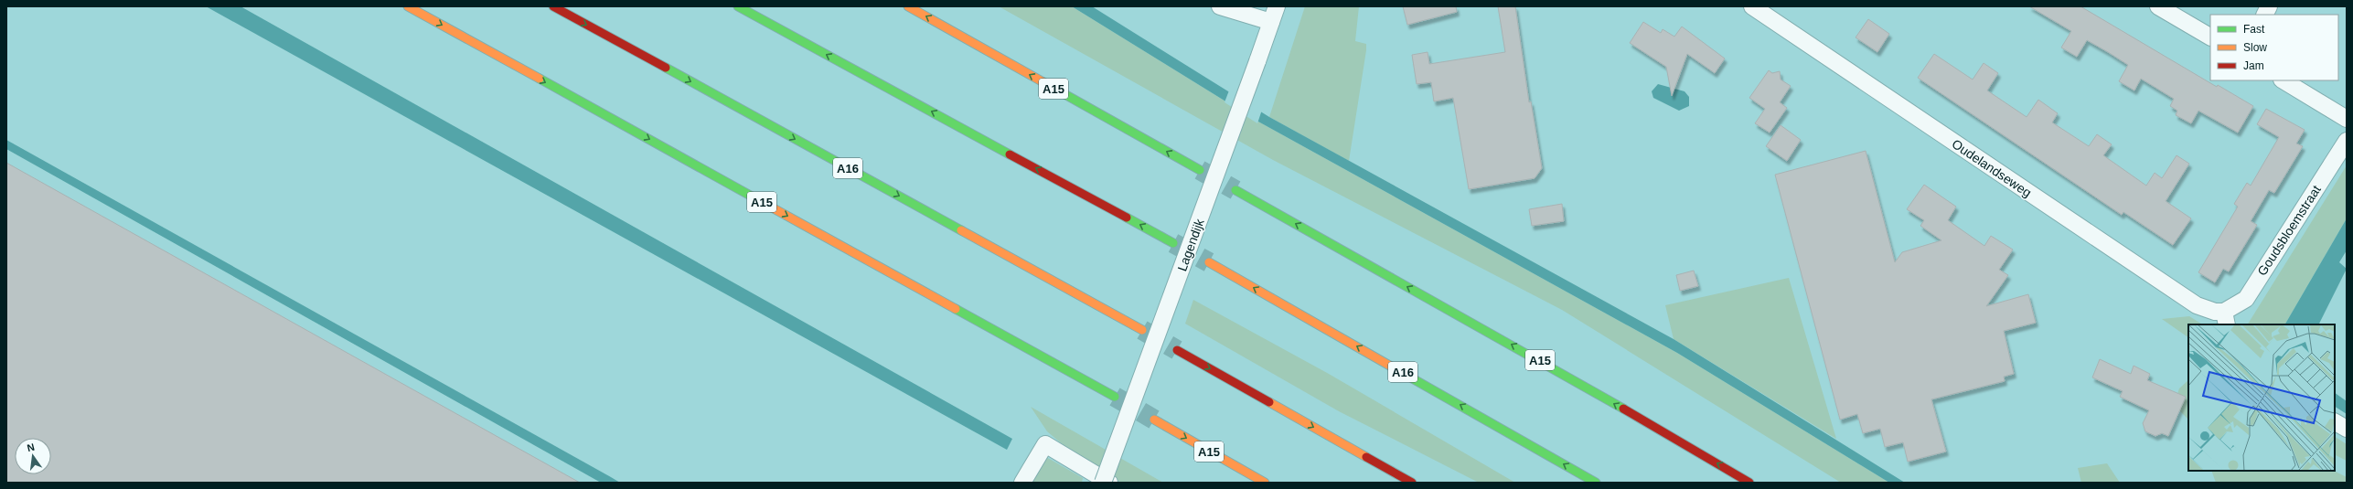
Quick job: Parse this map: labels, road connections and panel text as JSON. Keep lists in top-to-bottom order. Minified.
{"streets":{"highway":["A15","A16"],"street":["Oudelandseweg","Goudsbloemstraat","Lagendijk"]},"crossings":[["Oudelandseweg","Goudsbloemstraat"]],"legend":["Fast","Slow","Jam"],"north":"top"}
